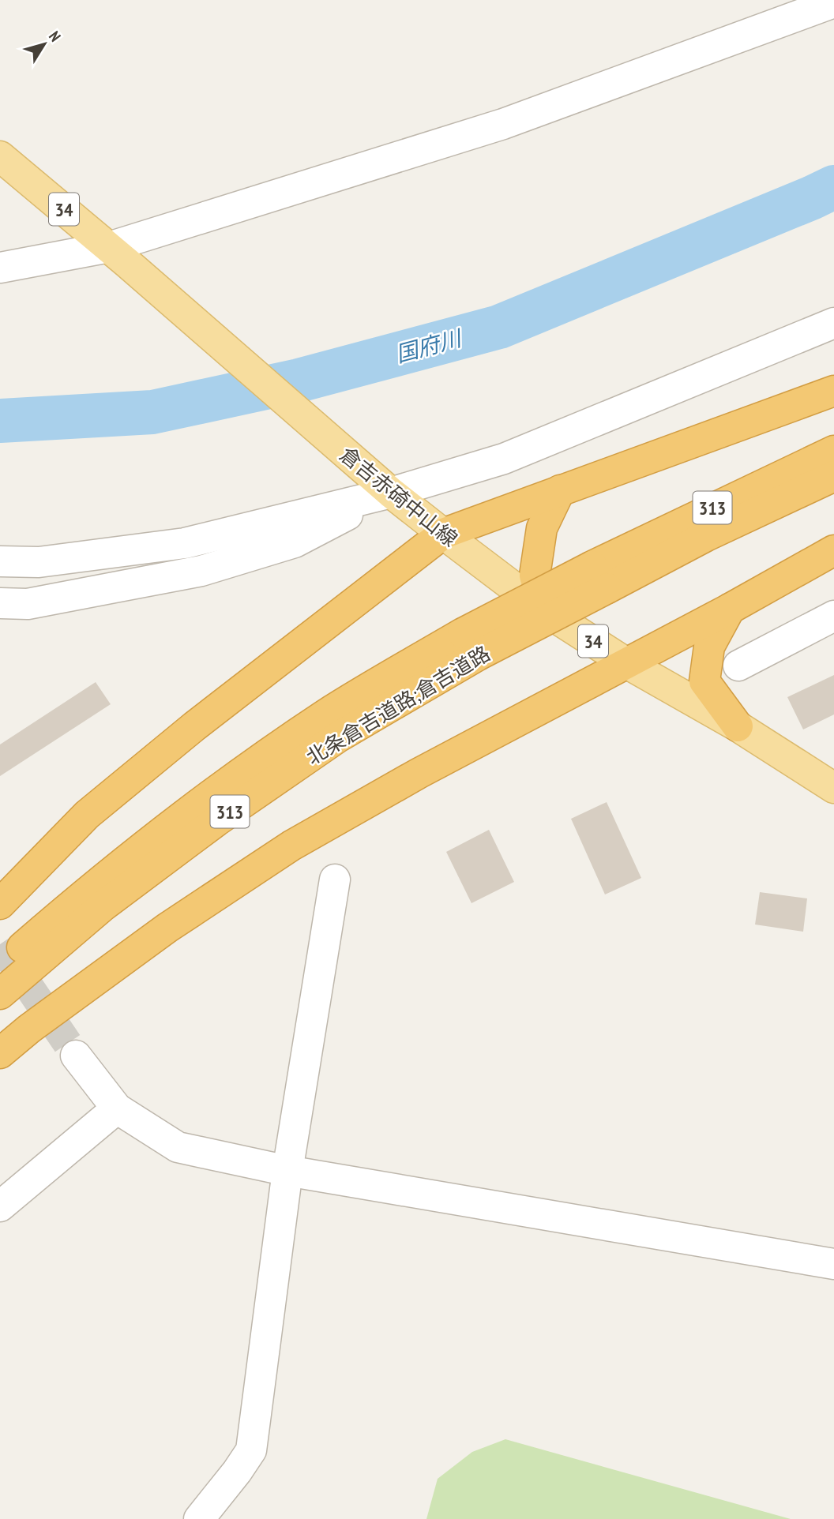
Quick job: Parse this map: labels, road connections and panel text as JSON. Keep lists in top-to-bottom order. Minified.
{"streets":{"highway":["313","北条倉吉道路;倉吉道路"],"main road":["34","倉吉赤碕中山線"]},"water":["国府川"],"north":"top right"}
